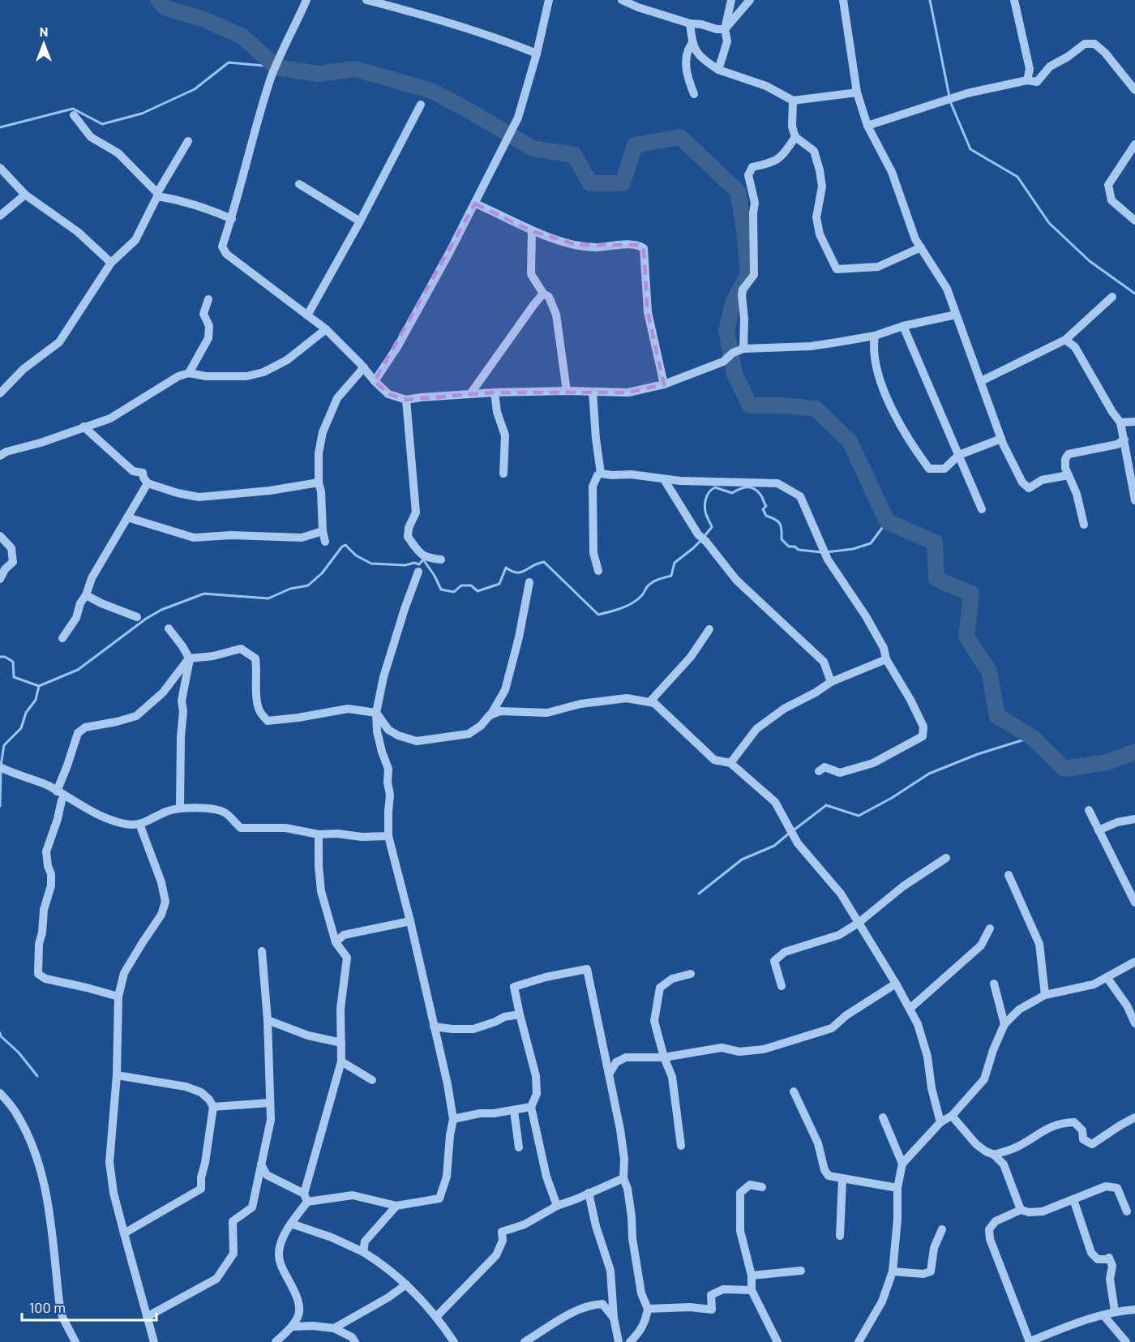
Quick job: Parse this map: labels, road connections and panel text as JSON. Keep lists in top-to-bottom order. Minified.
{"scale_bar":"100 m","north":"top"}
